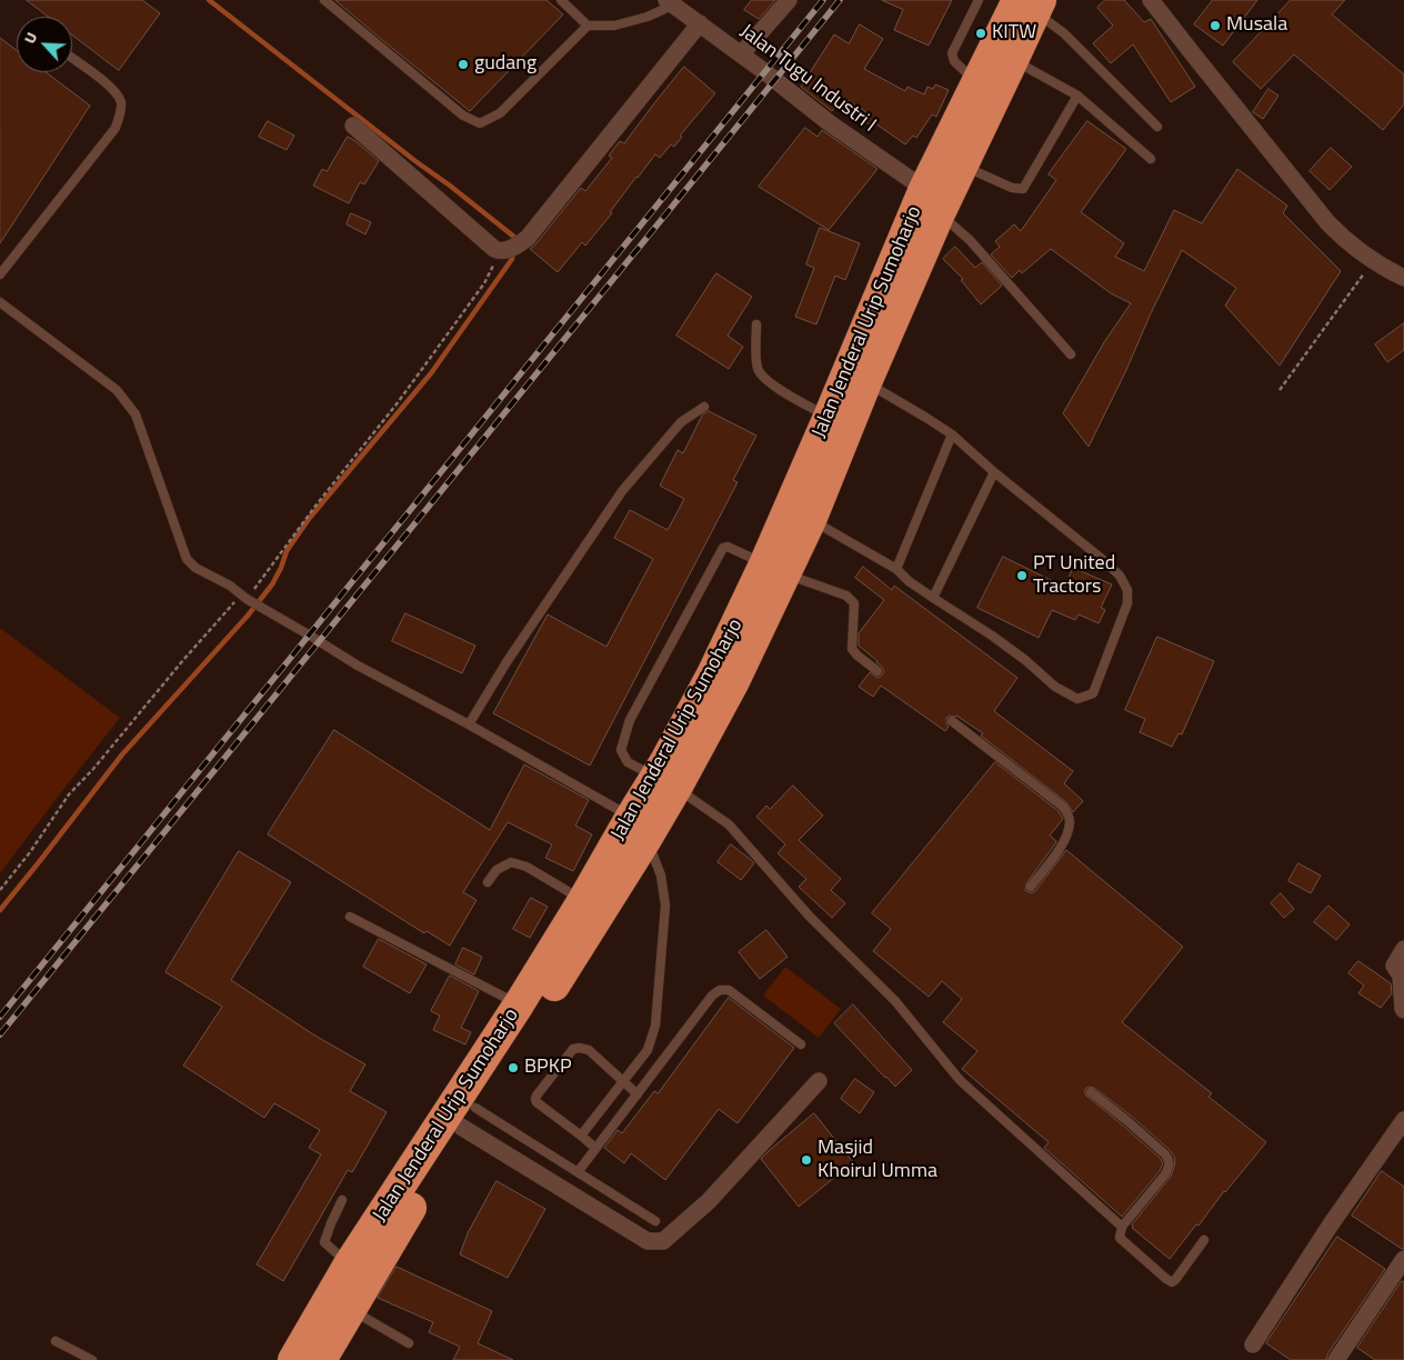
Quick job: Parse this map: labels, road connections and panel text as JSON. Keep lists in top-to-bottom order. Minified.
{"streets":{"highway":["Jalan Jenderal Urip Sumoharjo"],"street":["Jalan Tugu Industri I"]},"crossings":[["Jalan Tugu Industri I","Jalan Jenderal Urip Sumoharjo"]],"places":["Musala","KITW","gudang","PT United Tractors","BPKP","Masjid Khoirul Umma"],"north":"top left"}
